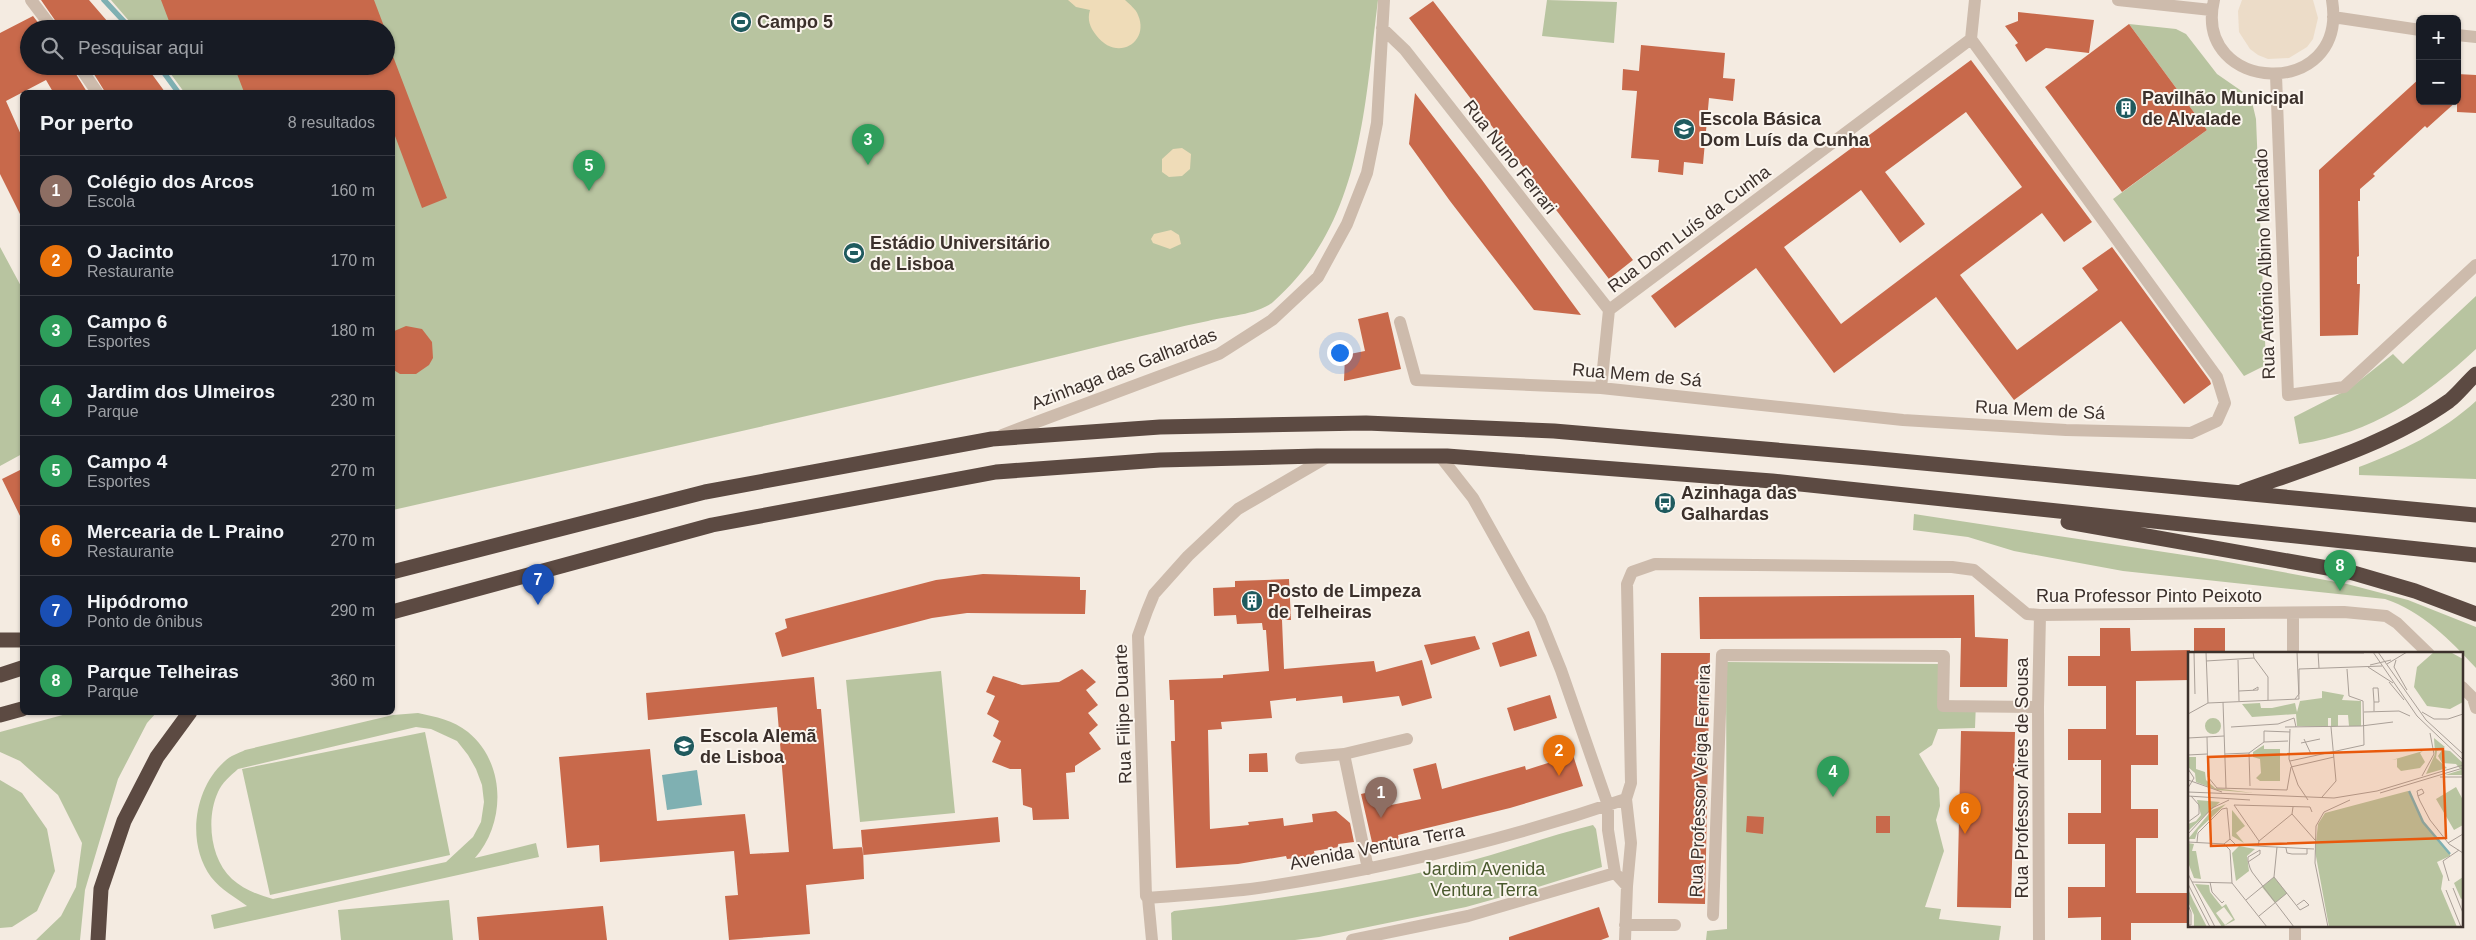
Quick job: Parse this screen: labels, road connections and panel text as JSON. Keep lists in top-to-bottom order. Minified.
{"streets":{"street":["Rua Nuno Ferrari","Rua Dom Luís da Cunha","Rua António Albino Machado","Azinhaga das Galhardas","Rua Mem de Sá","Rua Professor Pinto Peixoto","Rua Filipe Duarte","Rua Professor Aires de Sousa","Rua Professor Veiga Ferreira","Avenida Ventura Terra"]},"crossings":[["Rua Nuno Ferrari","Rua Dom Luís da Cunha"],["Rua Nuno Ferrari","Azinhaga das Galhardas"],["Rua Dom Luís da Cunha","Rua Mem de Sá"],["Rua Professor Pinto Peixoto","Rua Professor Aires de Sousa"],["Rua Filipe Duarte","Avenida Ventura Terra"],["Rua Professor Aires de Sousa","Rua Professor Veiga Ferreira"]],"parks":["Jardim Avenida Ventura Terra"],"places":{"sports":["Campo 5","Estádio Universitário de Lisboa"],"building":["Pavilhão Municipal de Alvalade","Posto de Limpeza de Telheiras"],"school or university":["Escola Básica Dom Luís da Cunha","Escola Alemã de Lisboa"],"bus stop":["Azinhaga das Galhardas"]},"page":{"map_buttons":["+","−"],"search":"Pesquisar aqui","heading":["Por perto","8 resultados"],"pins":["3","5","8","7","2","4","1","6"],"list":[{"mark":"1","name":"Colégio dos Arcos","note":"Escola","value":"160 m"},{"mark":"2","name":"O Jacinto","note":"Restaurante","value":"170 m"},{"mark":"3","name":"Campo 6","note":"Esportes","value":"180 m"},{"mark":"4","name":"Jardim dos Ulmeiros","note":"Parque","value":"230 m"},{"mark":"5","name":"Campo 4","note":"Esportes","value":"270 m"},{"mark":"6","name":"Mercearia de L Praino","note":"Restaurante","value":"270 m"},{"mark":"7","name":"Hipódromo","note":"Ponto de ônibus","value":"290 m"},{"mark":"8","name":"Parque Telheiras","note":"Parque","value":"360 m"}]}}
